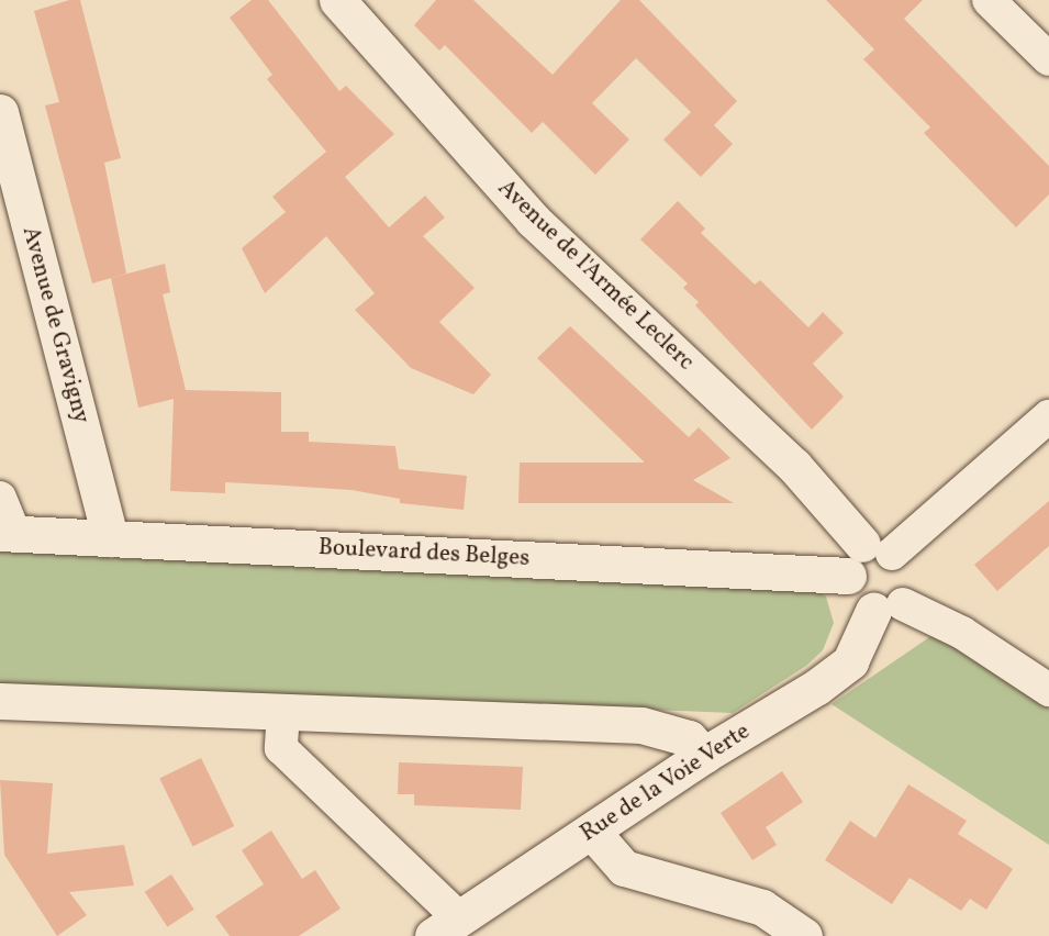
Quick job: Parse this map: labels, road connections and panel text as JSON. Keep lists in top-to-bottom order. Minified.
{"streets":{"street":["Avenue de l'Armée Leclerc","Avenue de Gravigny","Boulevard des Belges","Rue de la Voie Verte"]},"crossings":[["Avenue de l'Armée Leclerc","Boulevard des Belges"],["Avenue de Gravigny","Boulevard des Belges"]]}
